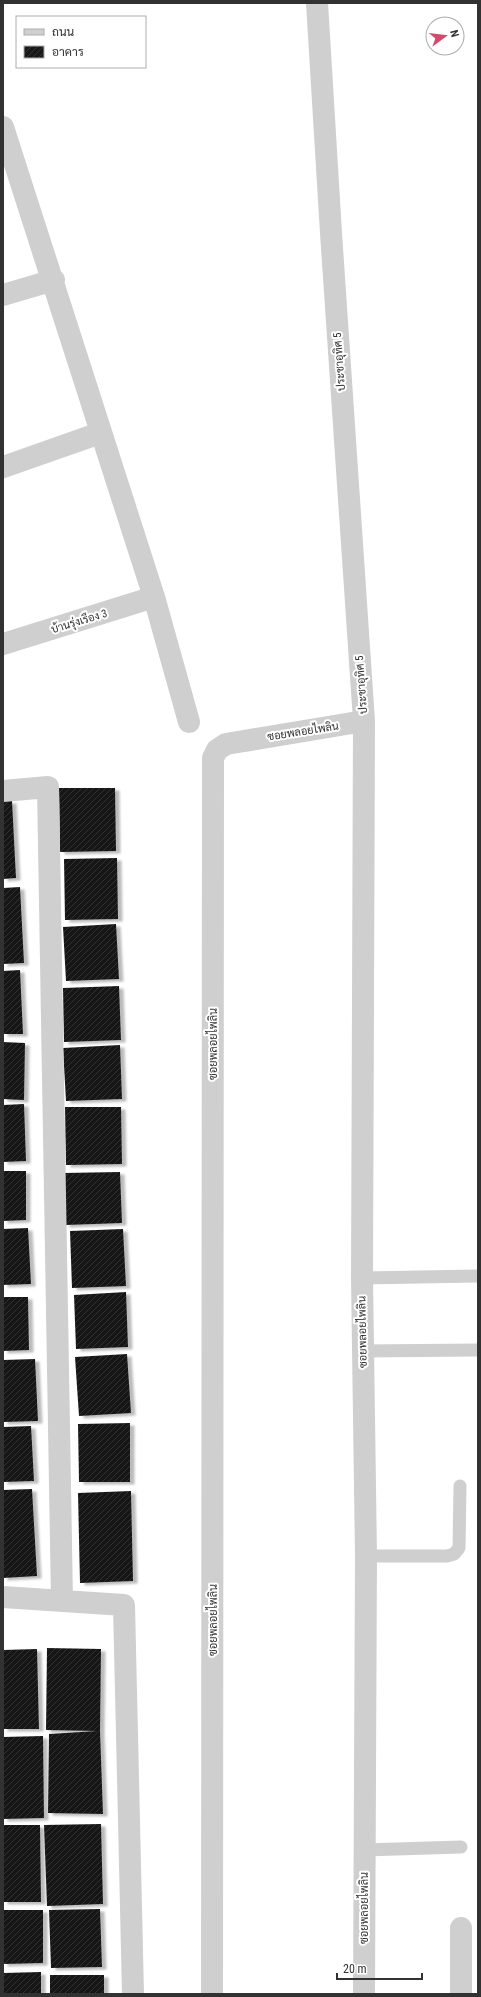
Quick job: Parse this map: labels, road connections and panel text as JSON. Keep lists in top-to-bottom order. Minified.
{"streets":{"street":["ประชาอุทิศ 5","บ้านรุ่งเรือง 3","ซอยพลอยไพลิน"]},"crossings":[["ประชาอุทิศ 5","ซอยพลอยไพลิน"]],"legend":["ถนน","อาคาร"],"scale_bar":"20 m","north":"right"}
